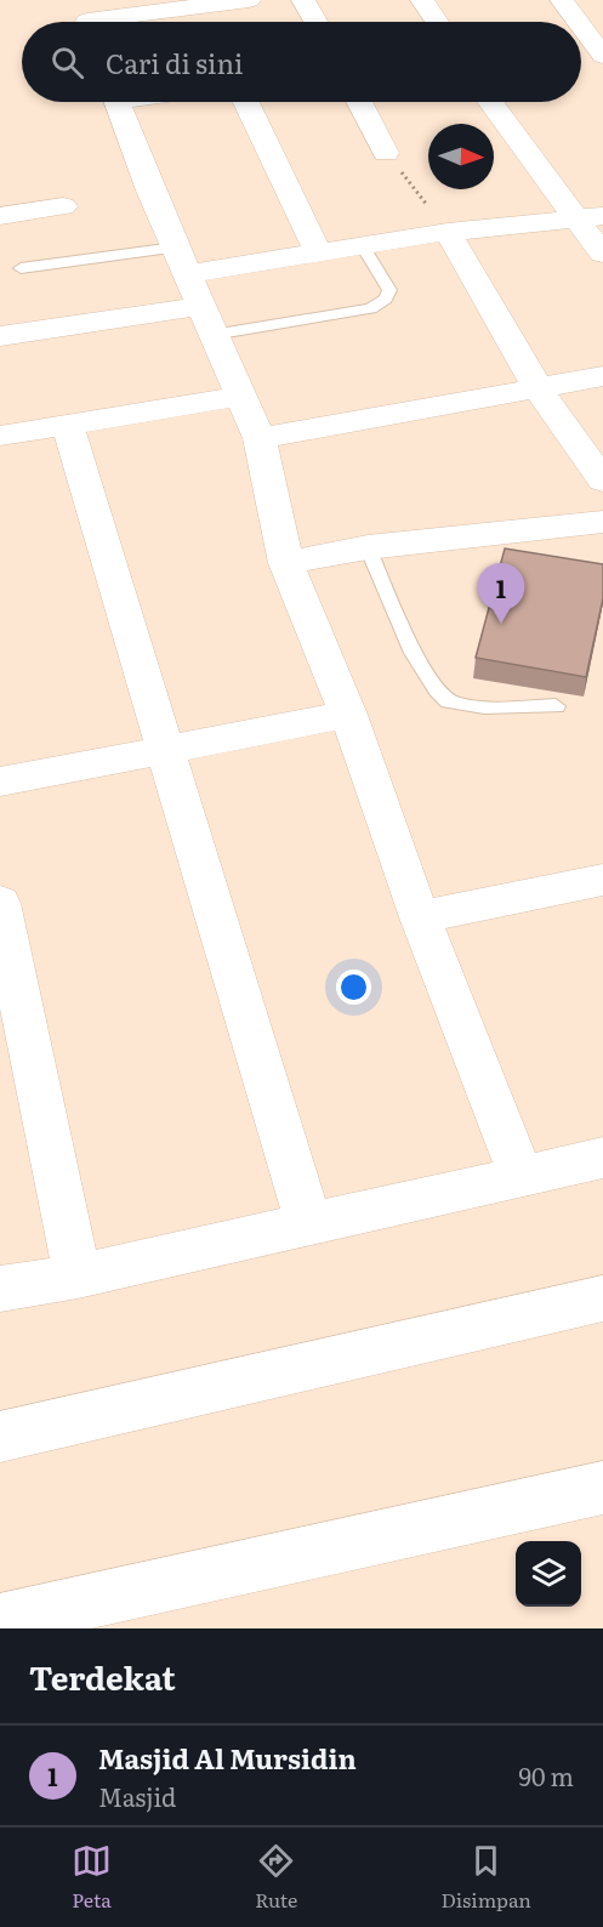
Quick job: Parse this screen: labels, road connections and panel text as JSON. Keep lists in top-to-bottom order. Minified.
{"north":"right","page":{"search":"Cari di sini","pins":"1","heading":"Terdekat","list":[{"mark":"1","name":"Masjid Al Mursidin","note":"Masjid","value":"90 m"}],"nav":["Peta","Rute","Disimpan"]}}
